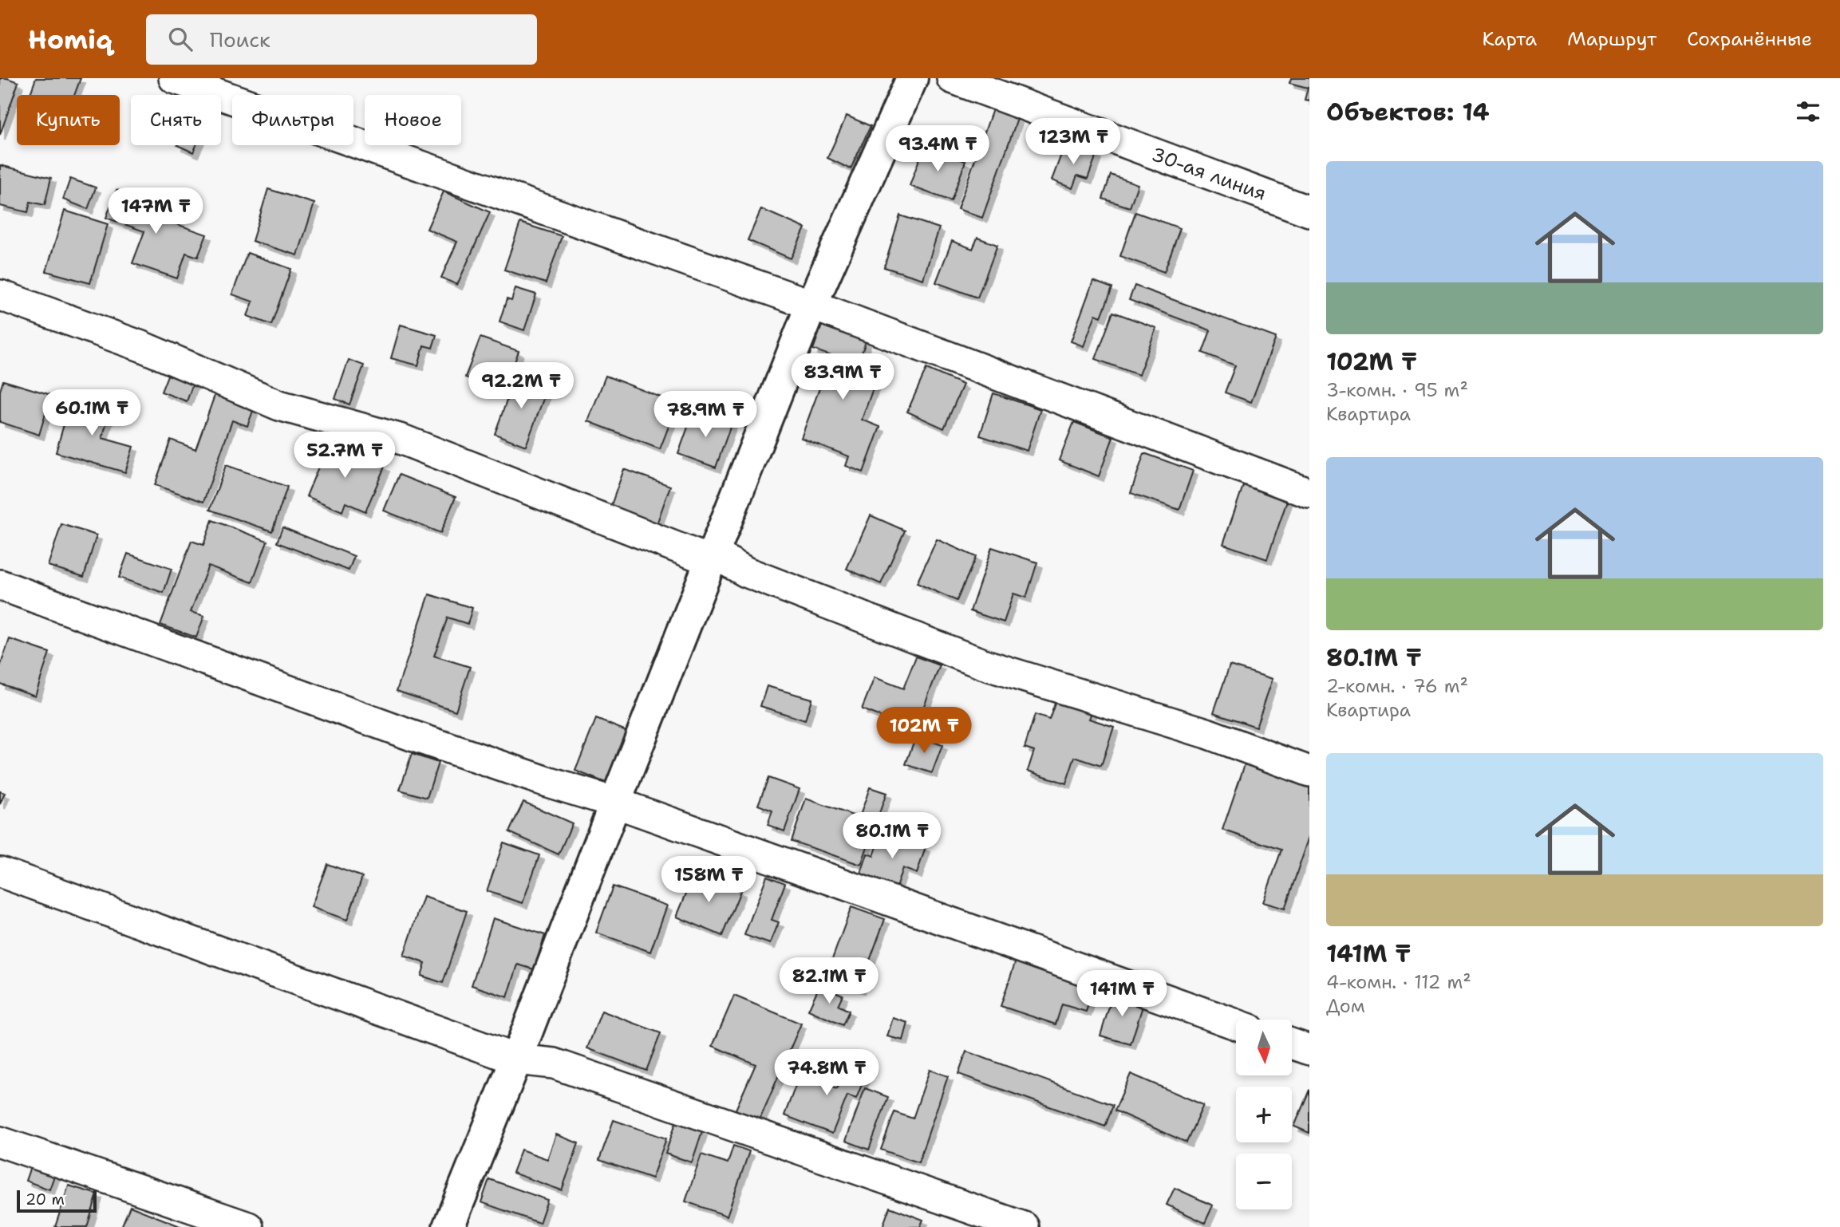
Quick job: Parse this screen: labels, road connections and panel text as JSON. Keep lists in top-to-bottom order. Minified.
{"streets":{"street":["30-ая линия"]},"scale_bar":"20 m","north":"bottom","page":{"header":"Homiq","search":"Поиск","nav":["Карта","Маршрут","Сохранённые"],"heading":"Объектов: 14","chip":["Купить","Снять","Фильтры","Новое"],"price":["123M ₸","93.4M ₸","147M ₸","83.9M ₸","92.2M ₸","60.1M ₸","78.9M ₸","52.7M ₸","102M ₸","80.1M ₸","158M ₸","82.1M ₸","141M ₸","74.8M ₸"],"list":[{"name":"102M ₸","note":"3-комн. · 95 m² · Квартира"},{"name":"80.1M ₸","note":"2-комн. · 76 m² · Квартира"},{"name":"141M ₸","note":"4-комн. · 112 m² · Дом"}],"map_buttons":["+","−"],"scale":"20 m"}}
